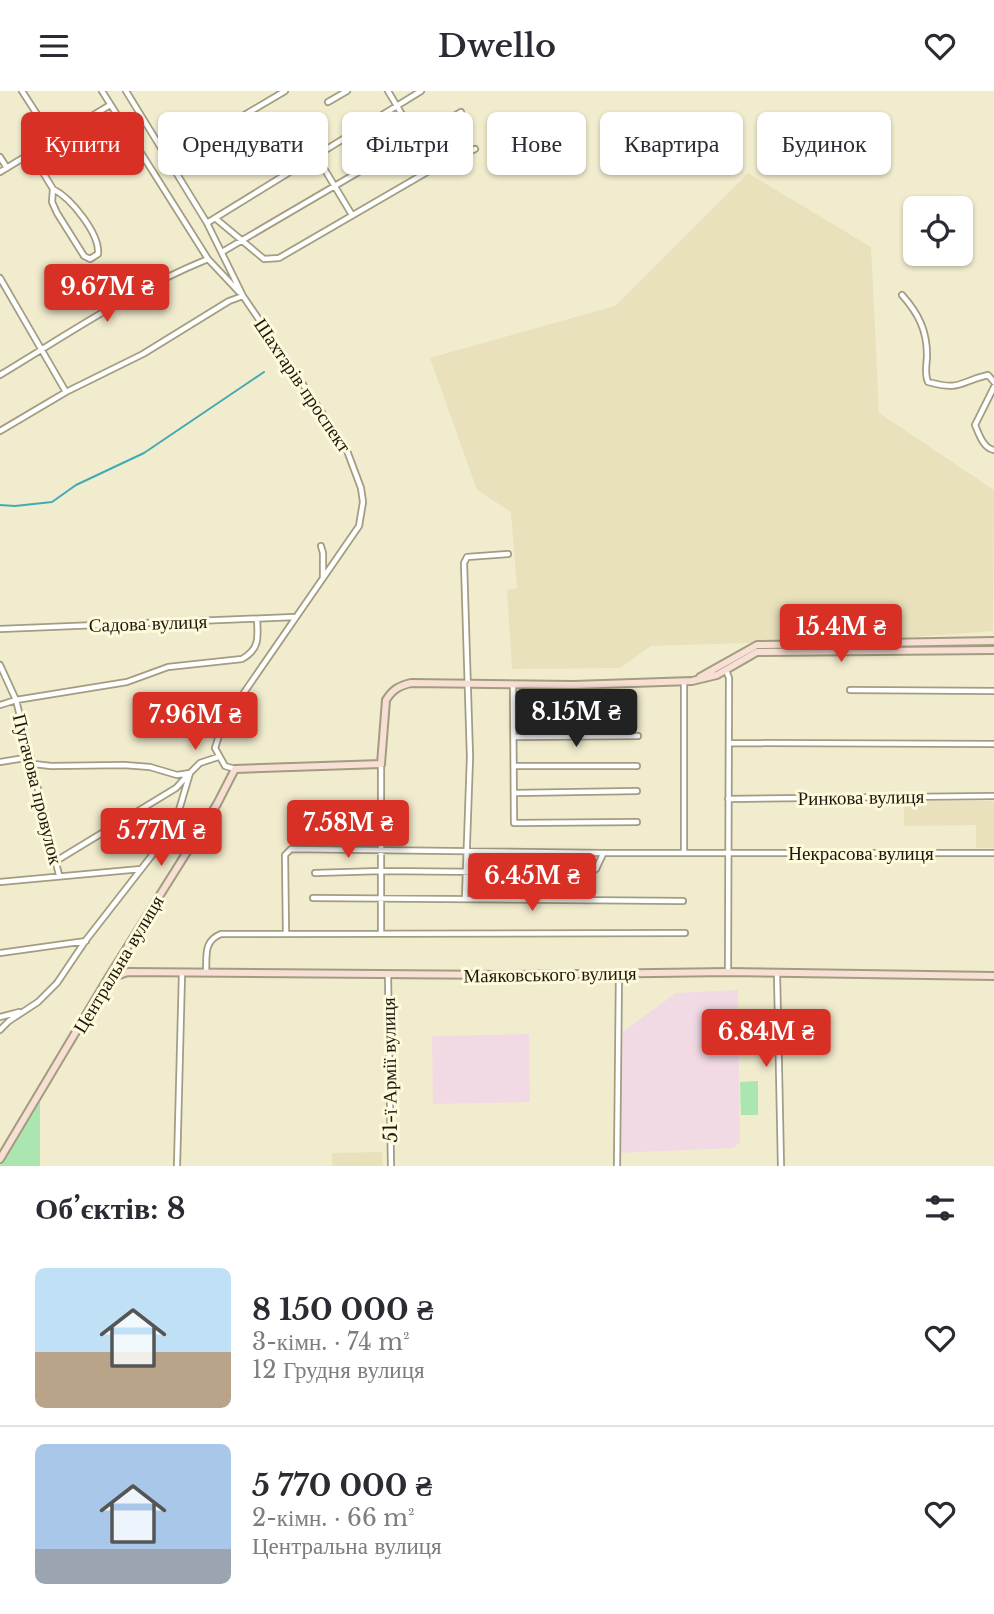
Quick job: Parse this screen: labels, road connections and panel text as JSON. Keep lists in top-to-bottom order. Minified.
{"streets":{"main road":["Центральна вулиця","Маяковського вулиця"],"street":["Шахтарів проспект","Садова вулиця","Пугачова провулок","Ринкова вулиця","Некрасова вулиця","51-ї Армії вулиця"]},"crossings":[["Шахтарів проспект","Садова вулиця"],["Центральна вулиця","Маяковського вулиця"],["Маяковського вулиця","51-ї Армії вулиця"]],"page":{"header":"Dwello","chip":["Купити","Орендувати","Фільтри","Нове","Квартира","Будинок"],"price":["9.67M ₴","15.4M ₴","8.15M ₴","7.96M ₴","7.58M ₴","5.77M ₴","6.45M ₴","6.84M ₴"],"heading":"Об’єктів: 8","list":[{"name":"8 150 000 ₴","note":"3-кімн. · 74 m² · 12 Грудня вулиця"},{"name":"5 770 000 ₴","note":"2-кімн. · 66 m² · Центральна вулиця"}]}}
